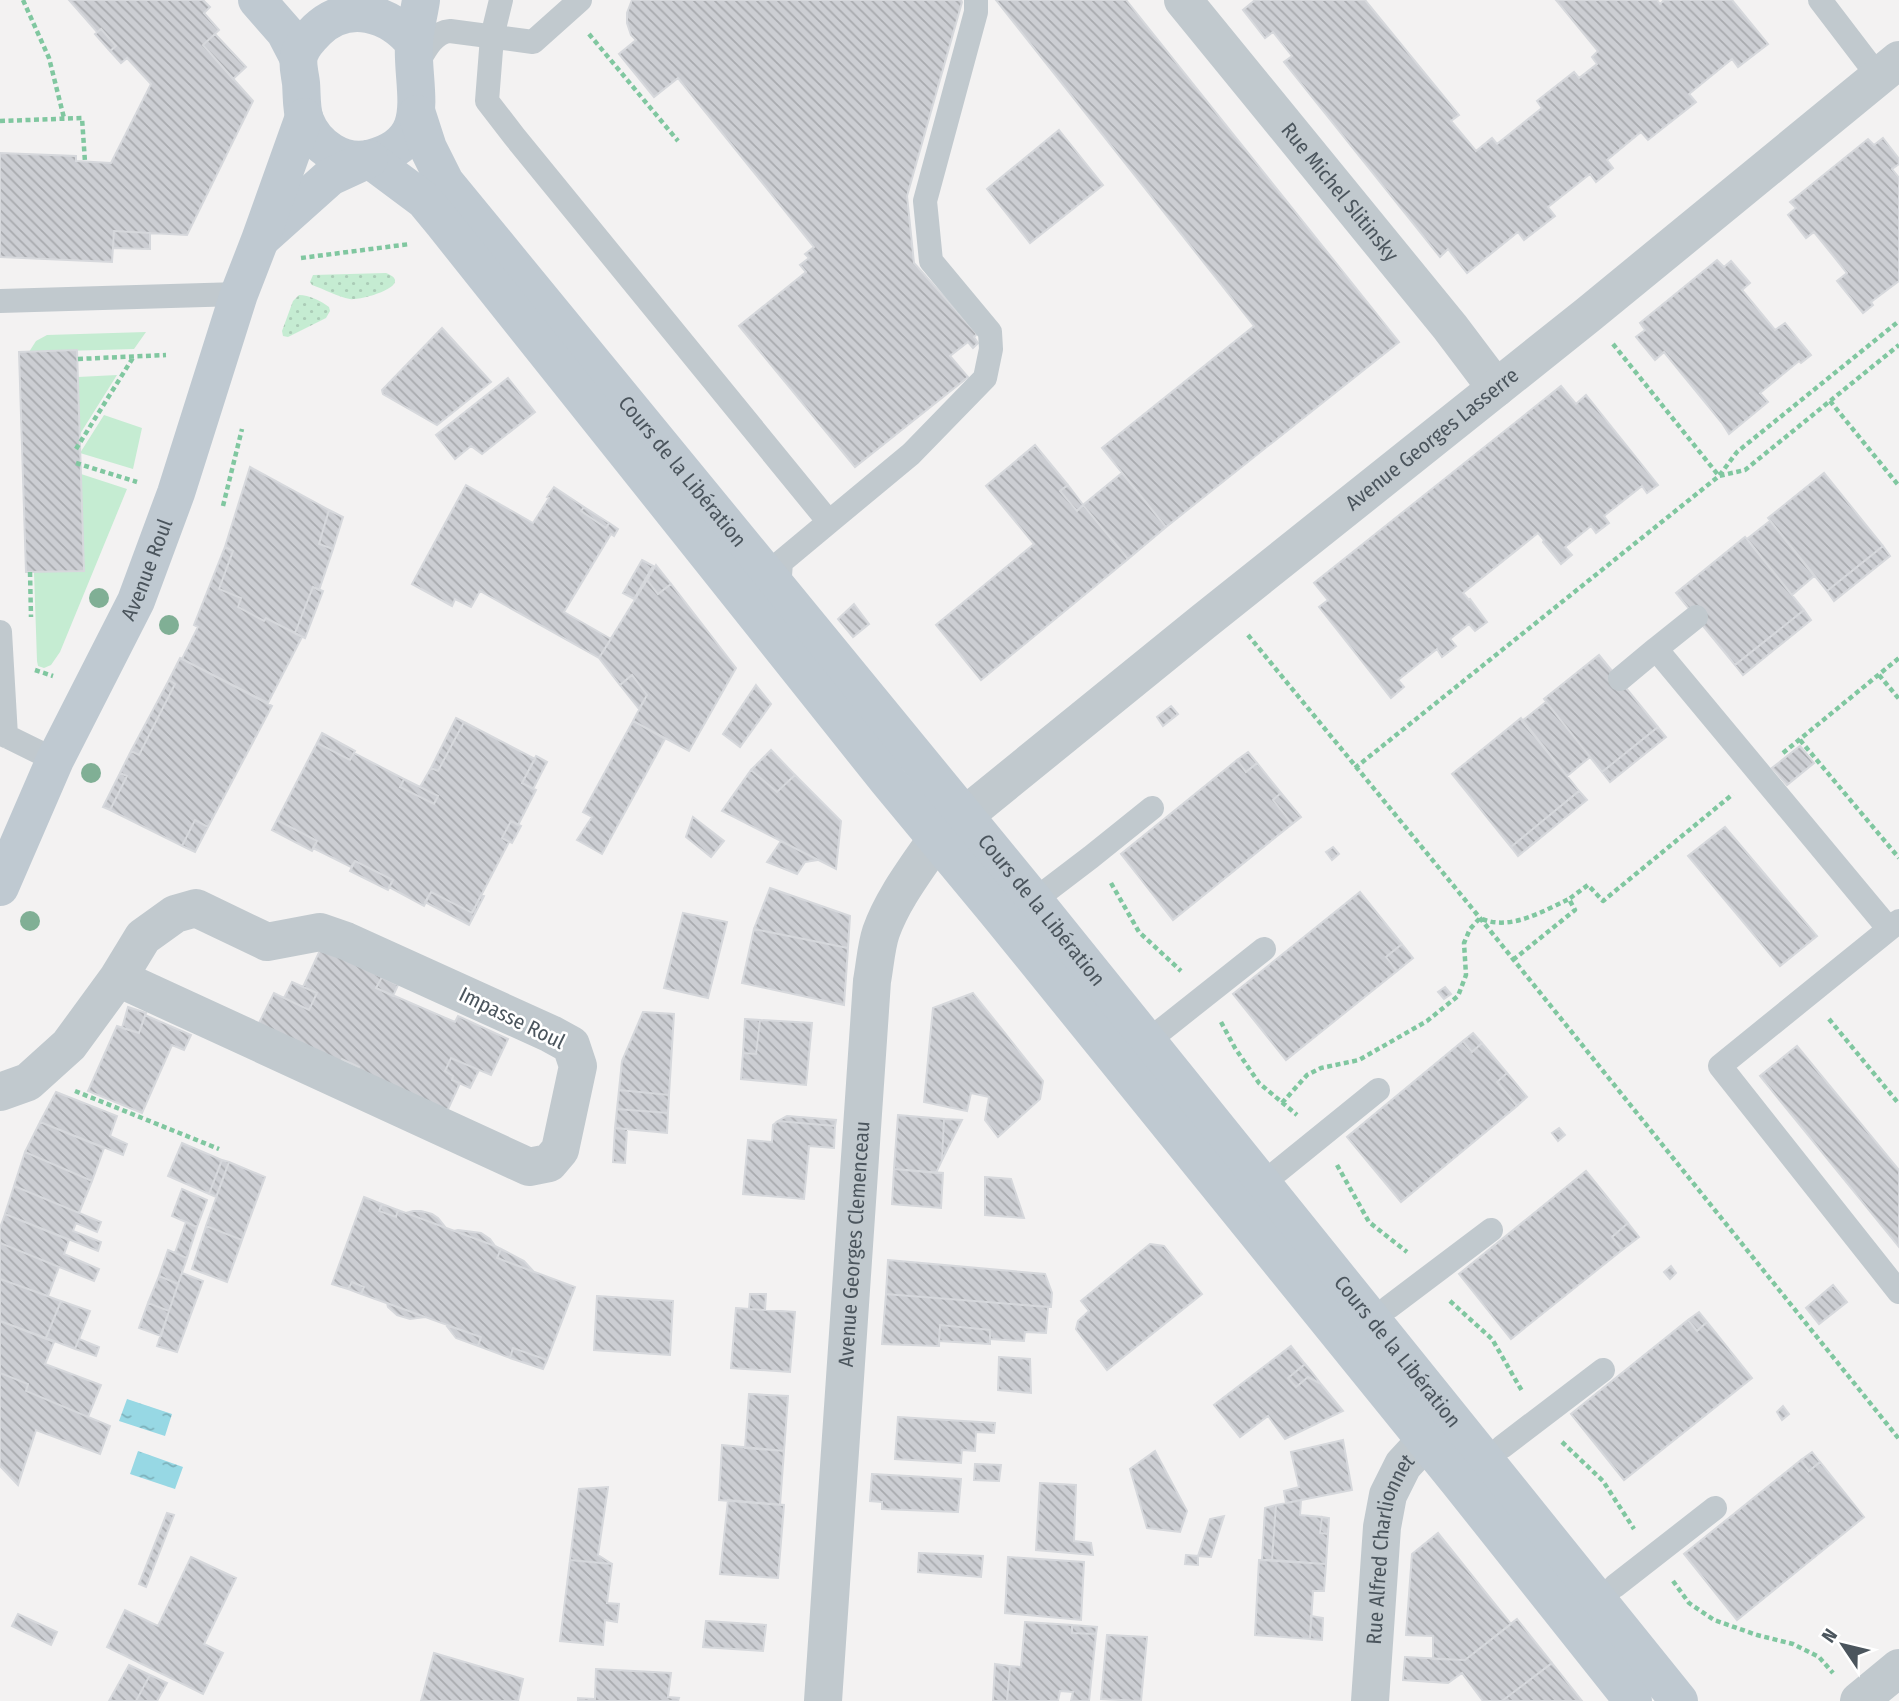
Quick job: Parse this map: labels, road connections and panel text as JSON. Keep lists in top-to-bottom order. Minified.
{"streets":{"main road":["Cours de la Libération","Avenue Roul"],"street":["Rue Michel Slitinsky","Avenue Georges Lasserre","Impasse Roul","Avenue Georges Clemenceau","Rue Alfred Charlionnet"]},"crossings":[["Rue Michel Slitinsky","Avenue Georges Lasserre"],["Avenue Georges Lasserre","Cours de la Libération"],["Avenue Georges Lasserre","Avenue Georges Clemenceau"],["Cours de la Libération","Avenue Roul"],["Cours de la Libération","Avenue Georges Clemenceau"],["Cours de la Libération","Rue Alfred Charlionnet"]],"north":"top left"}
